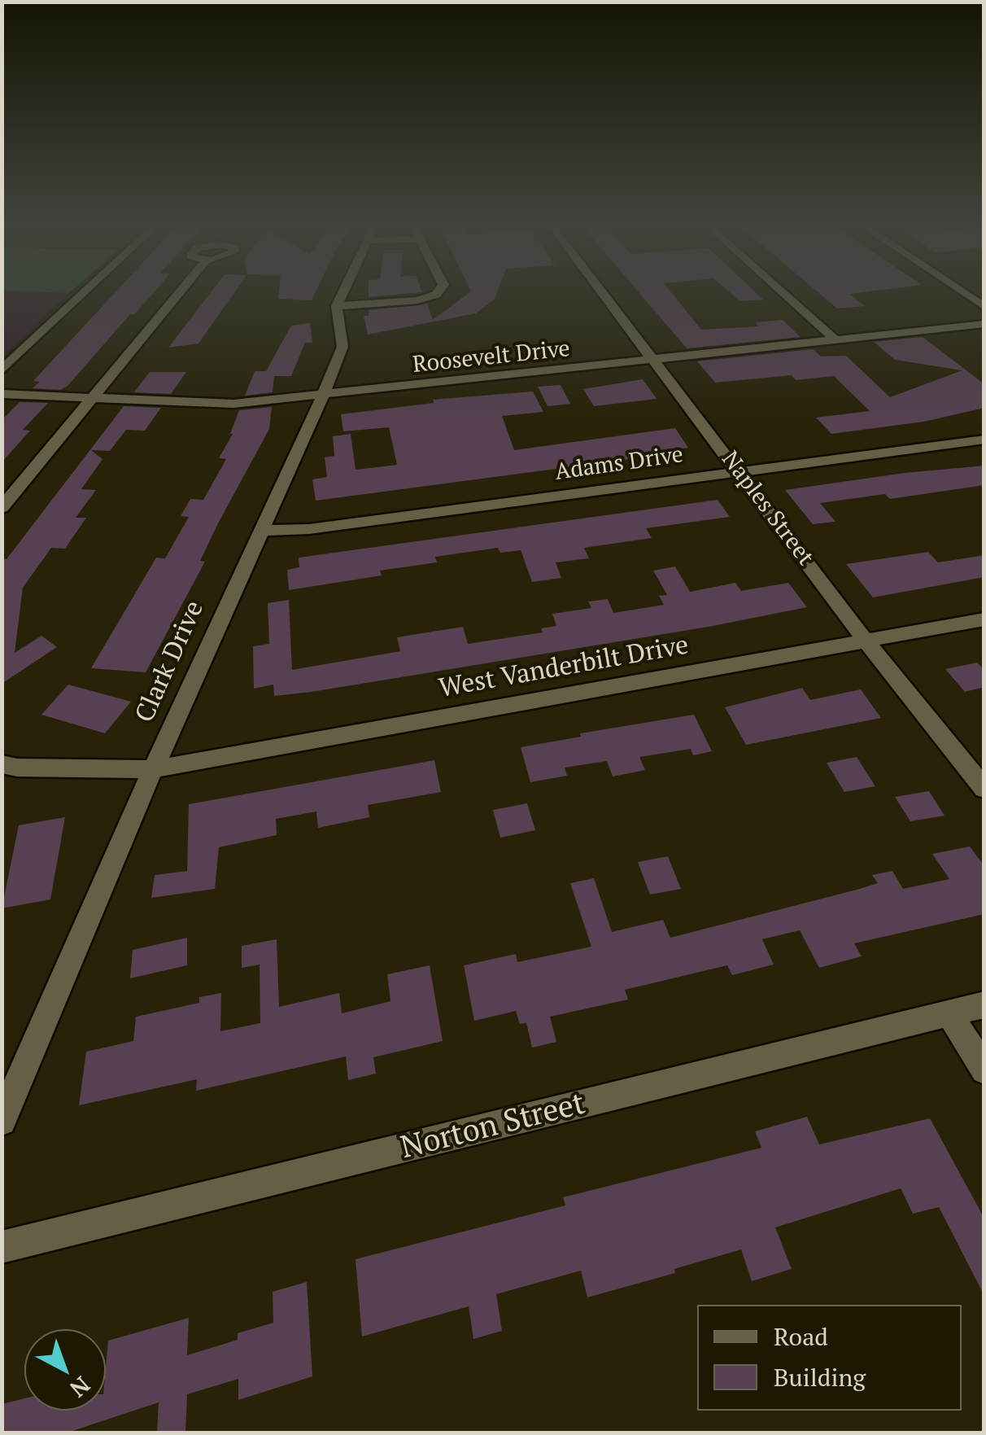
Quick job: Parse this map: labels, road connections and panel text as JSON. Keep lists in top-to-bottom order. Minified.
{"streets":{"street":["Roosevelt Drive","Adams Drive","Naples Street","Clark Drive","West Vanderbilt Drive","Norton Street"]},"crossings":[["Roosevelt Drive","Naples Street"],["Roosevelt Drive","Clark Drive"],["Adams Drive","Naples Street"],["Adams Drive","Clark Drive"],["Naples Street","West Vanderbilt Drive"],["Clark Drive","West Vanderbilt Drive"]],"legend":["Road","Building"],"north":"bottom right"}
